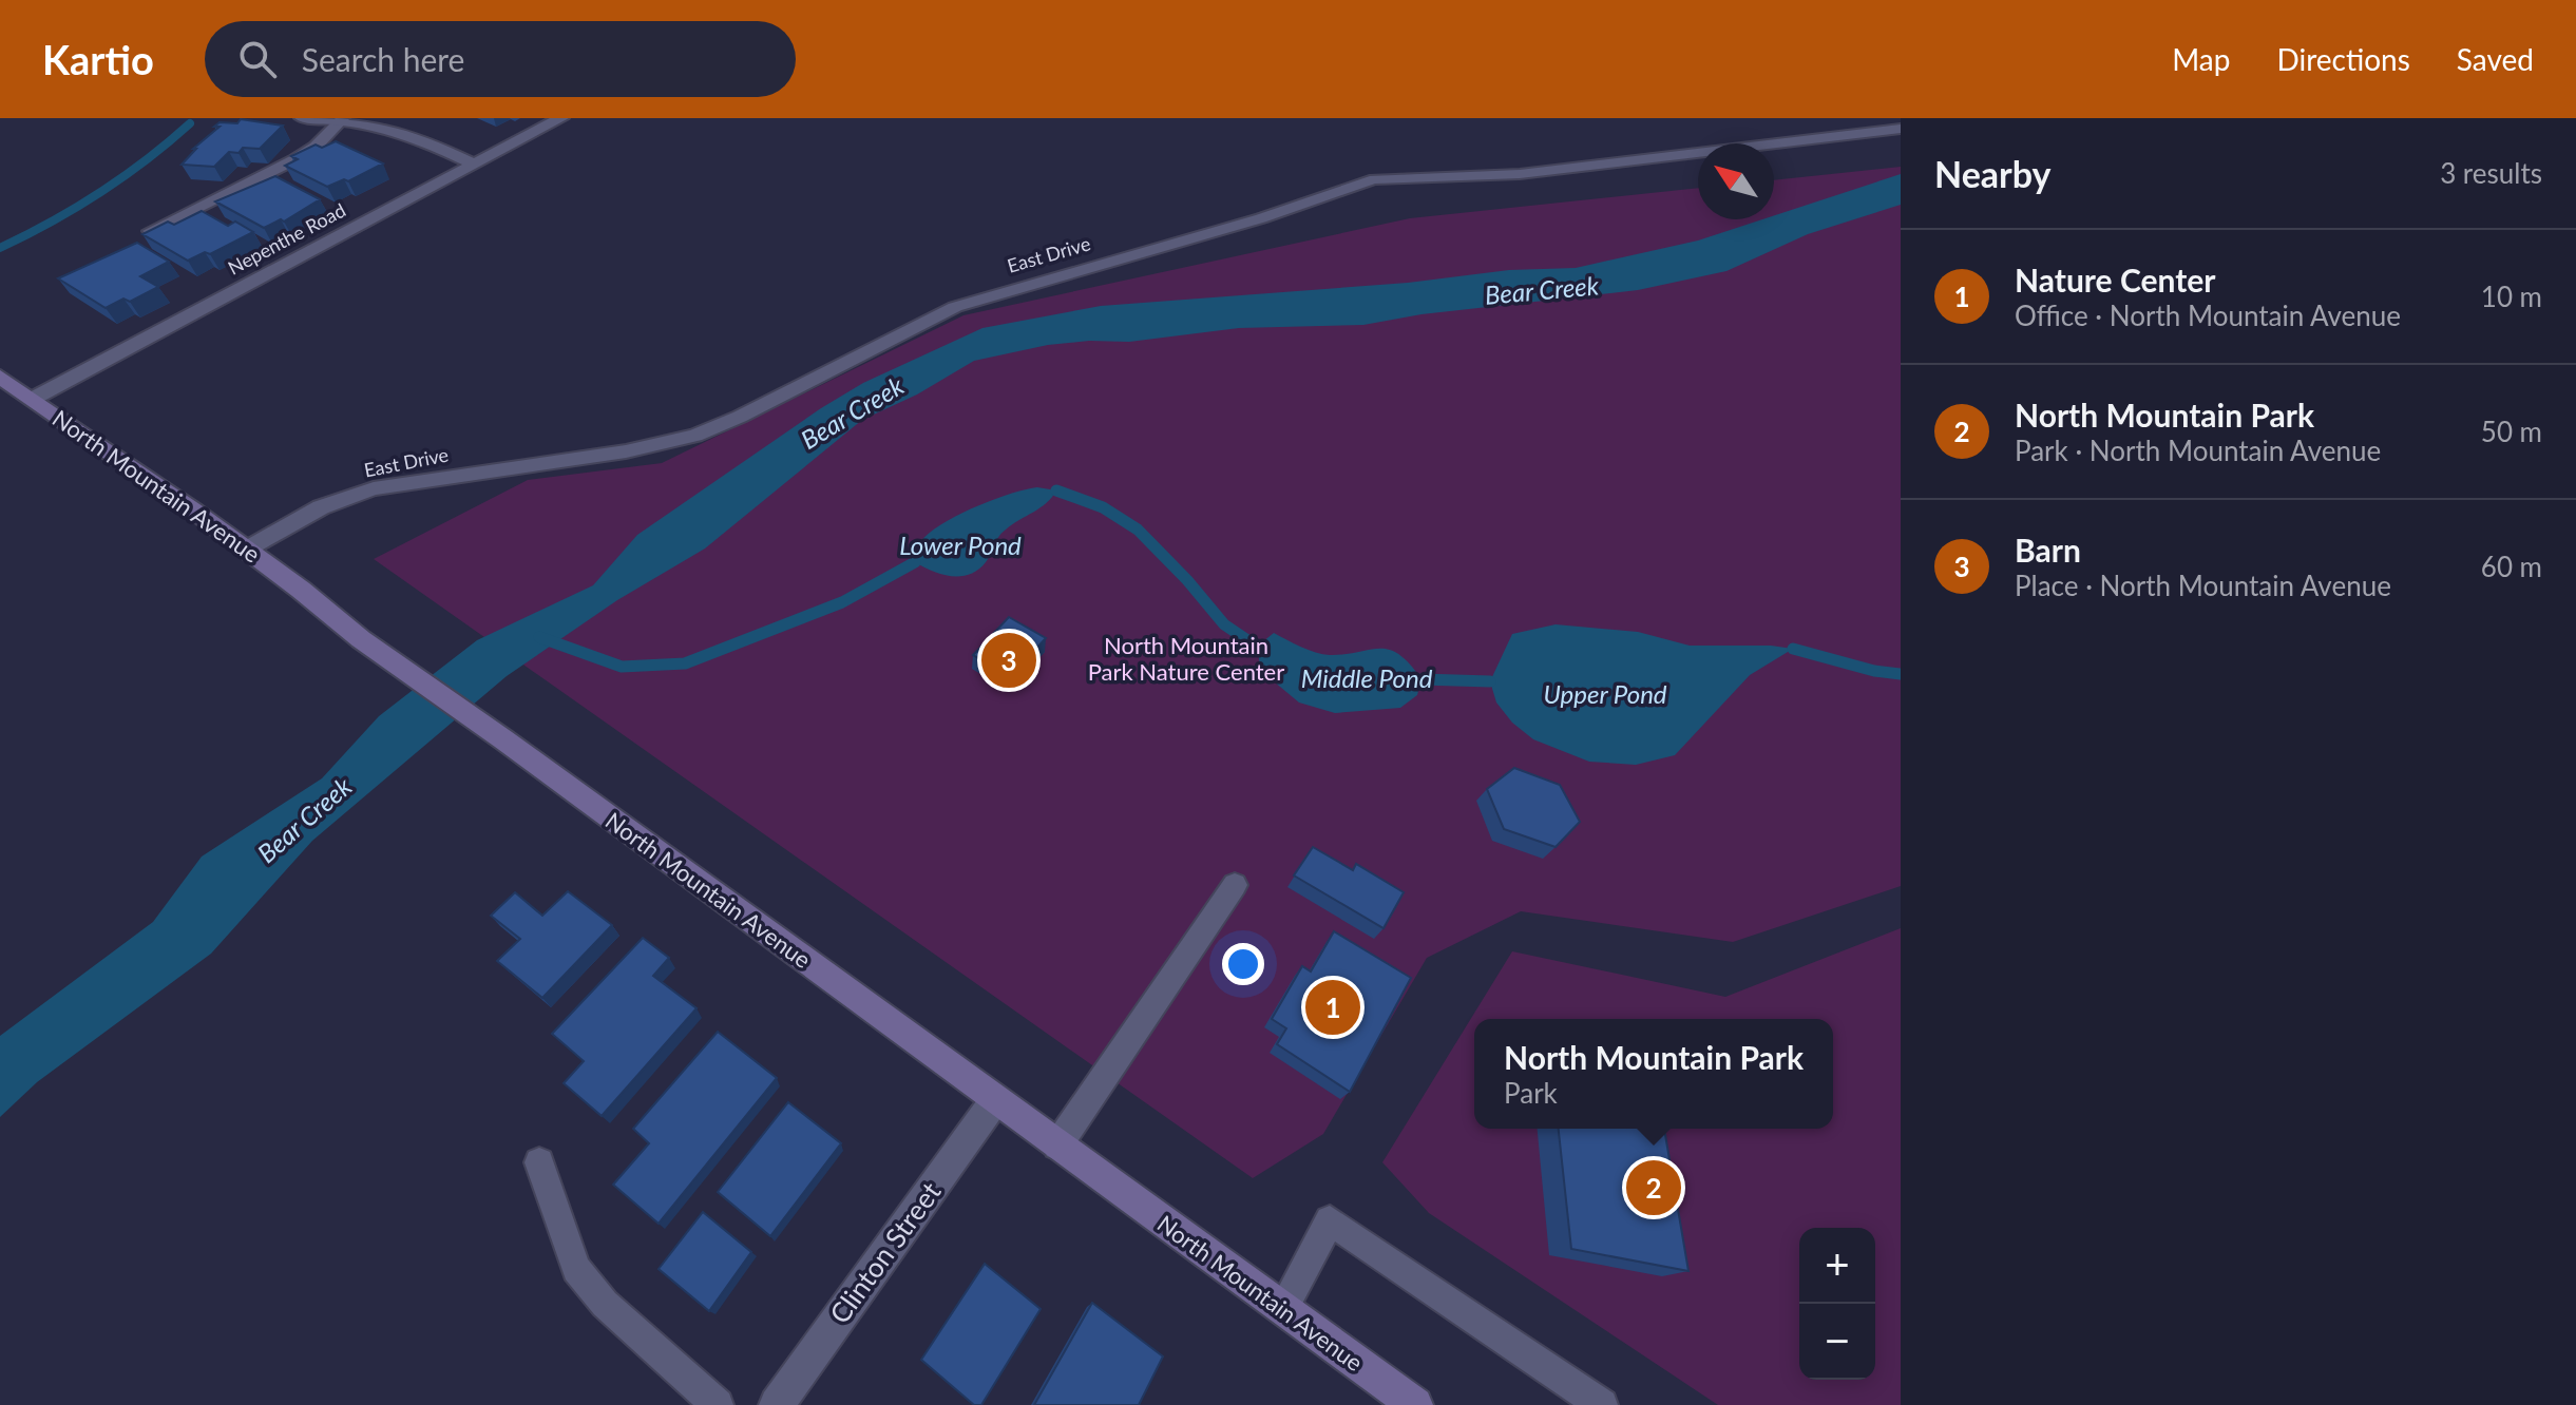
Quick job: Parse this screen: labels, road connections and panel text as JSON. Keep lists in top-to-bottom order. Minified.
{"streets":{"street":["Nepenthe Road","North Mountain Avenue","Clinton Street"],"lane":["East Drive"]},"crossings":[["Nepenthe Road","North Mountain Avenue"],["East Drive","North Mountain Avenue"],["North Mountain Avenue","Clinton Street"]],"water":["Bear Creek","Lower Pond","Middle Pond","Upper Pond"],"parks":["North Mountain Park Nature Center"],"north":"top left","page":{"header":"Kartio","search":"Search here","nav":["Map","Directions","Saved"],"heading":["Nearby","3 results"],"list":[{"mark":"1","name":"Nature Center","note":"Office · North Mountain Avenue","value":"10 m"},{"mark":"2","name":"North Mountain Park","note":"Park · North Mountain Avenue","value":"50 m"},{"mark":"3","name":"Barn","note":"Place · North Mountain Avenue","value":"60 m"}],"pins":["3","1","2"],"popup":["North Mountain Park","Park"],"map_buttons":["+","−"]}}
